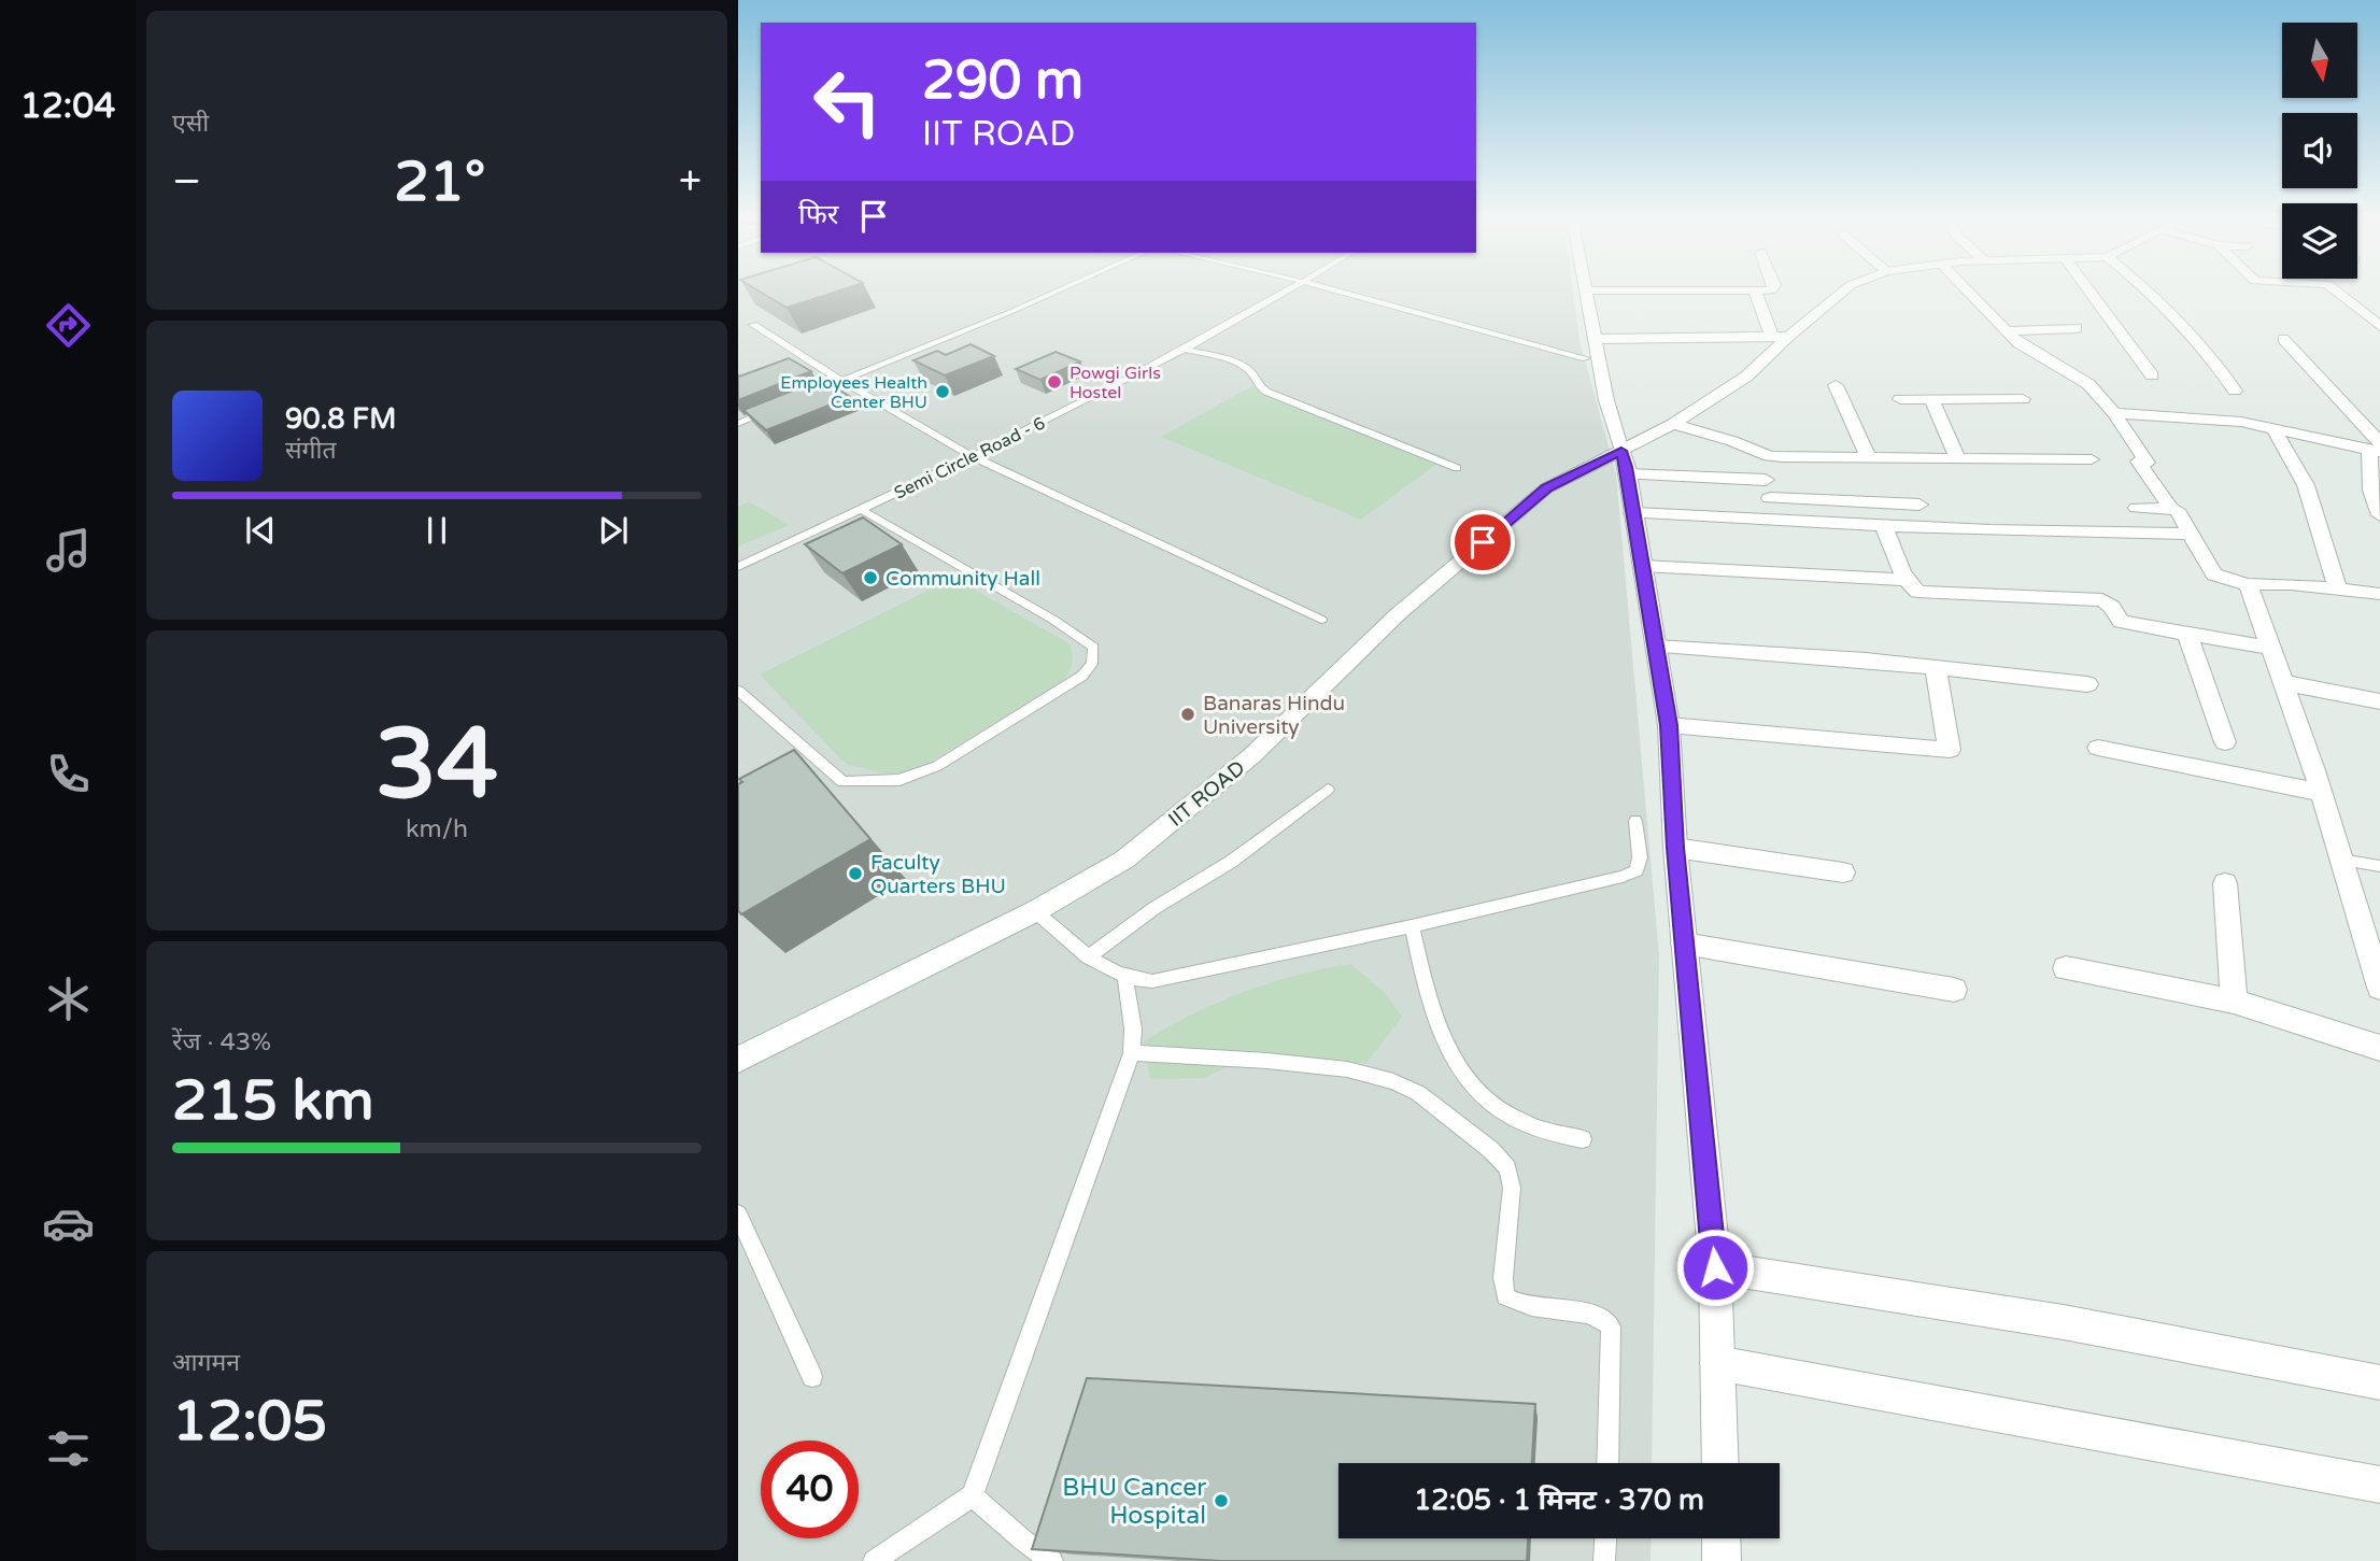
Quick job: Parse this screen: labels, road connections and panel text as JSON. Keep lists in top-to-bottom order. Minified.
{"streets":{"street":["IIT ROAD"],"lane":["Semi Circle Road - 6"]},"places":["Powgi Girls Hostel","Employees Health Center BHU","Community Hall","Banaras Hindu University","Faculty Quarters BHU","BHU Cancer Hospital"],"north":"bottom","page":{"tabs":"12:04","tile":["एसी",["34","km/h"],["रेंज · 43%","215 km"],["आगमन","12:05"]],"turn":["290 m","IIT ROAD"],"heat":["−","21°","+"],"then":"फिर","song":["90.8 FM","संगीत"],"limit":"40","trip":"12:05 · 1 मिनट · 370 m"}}
